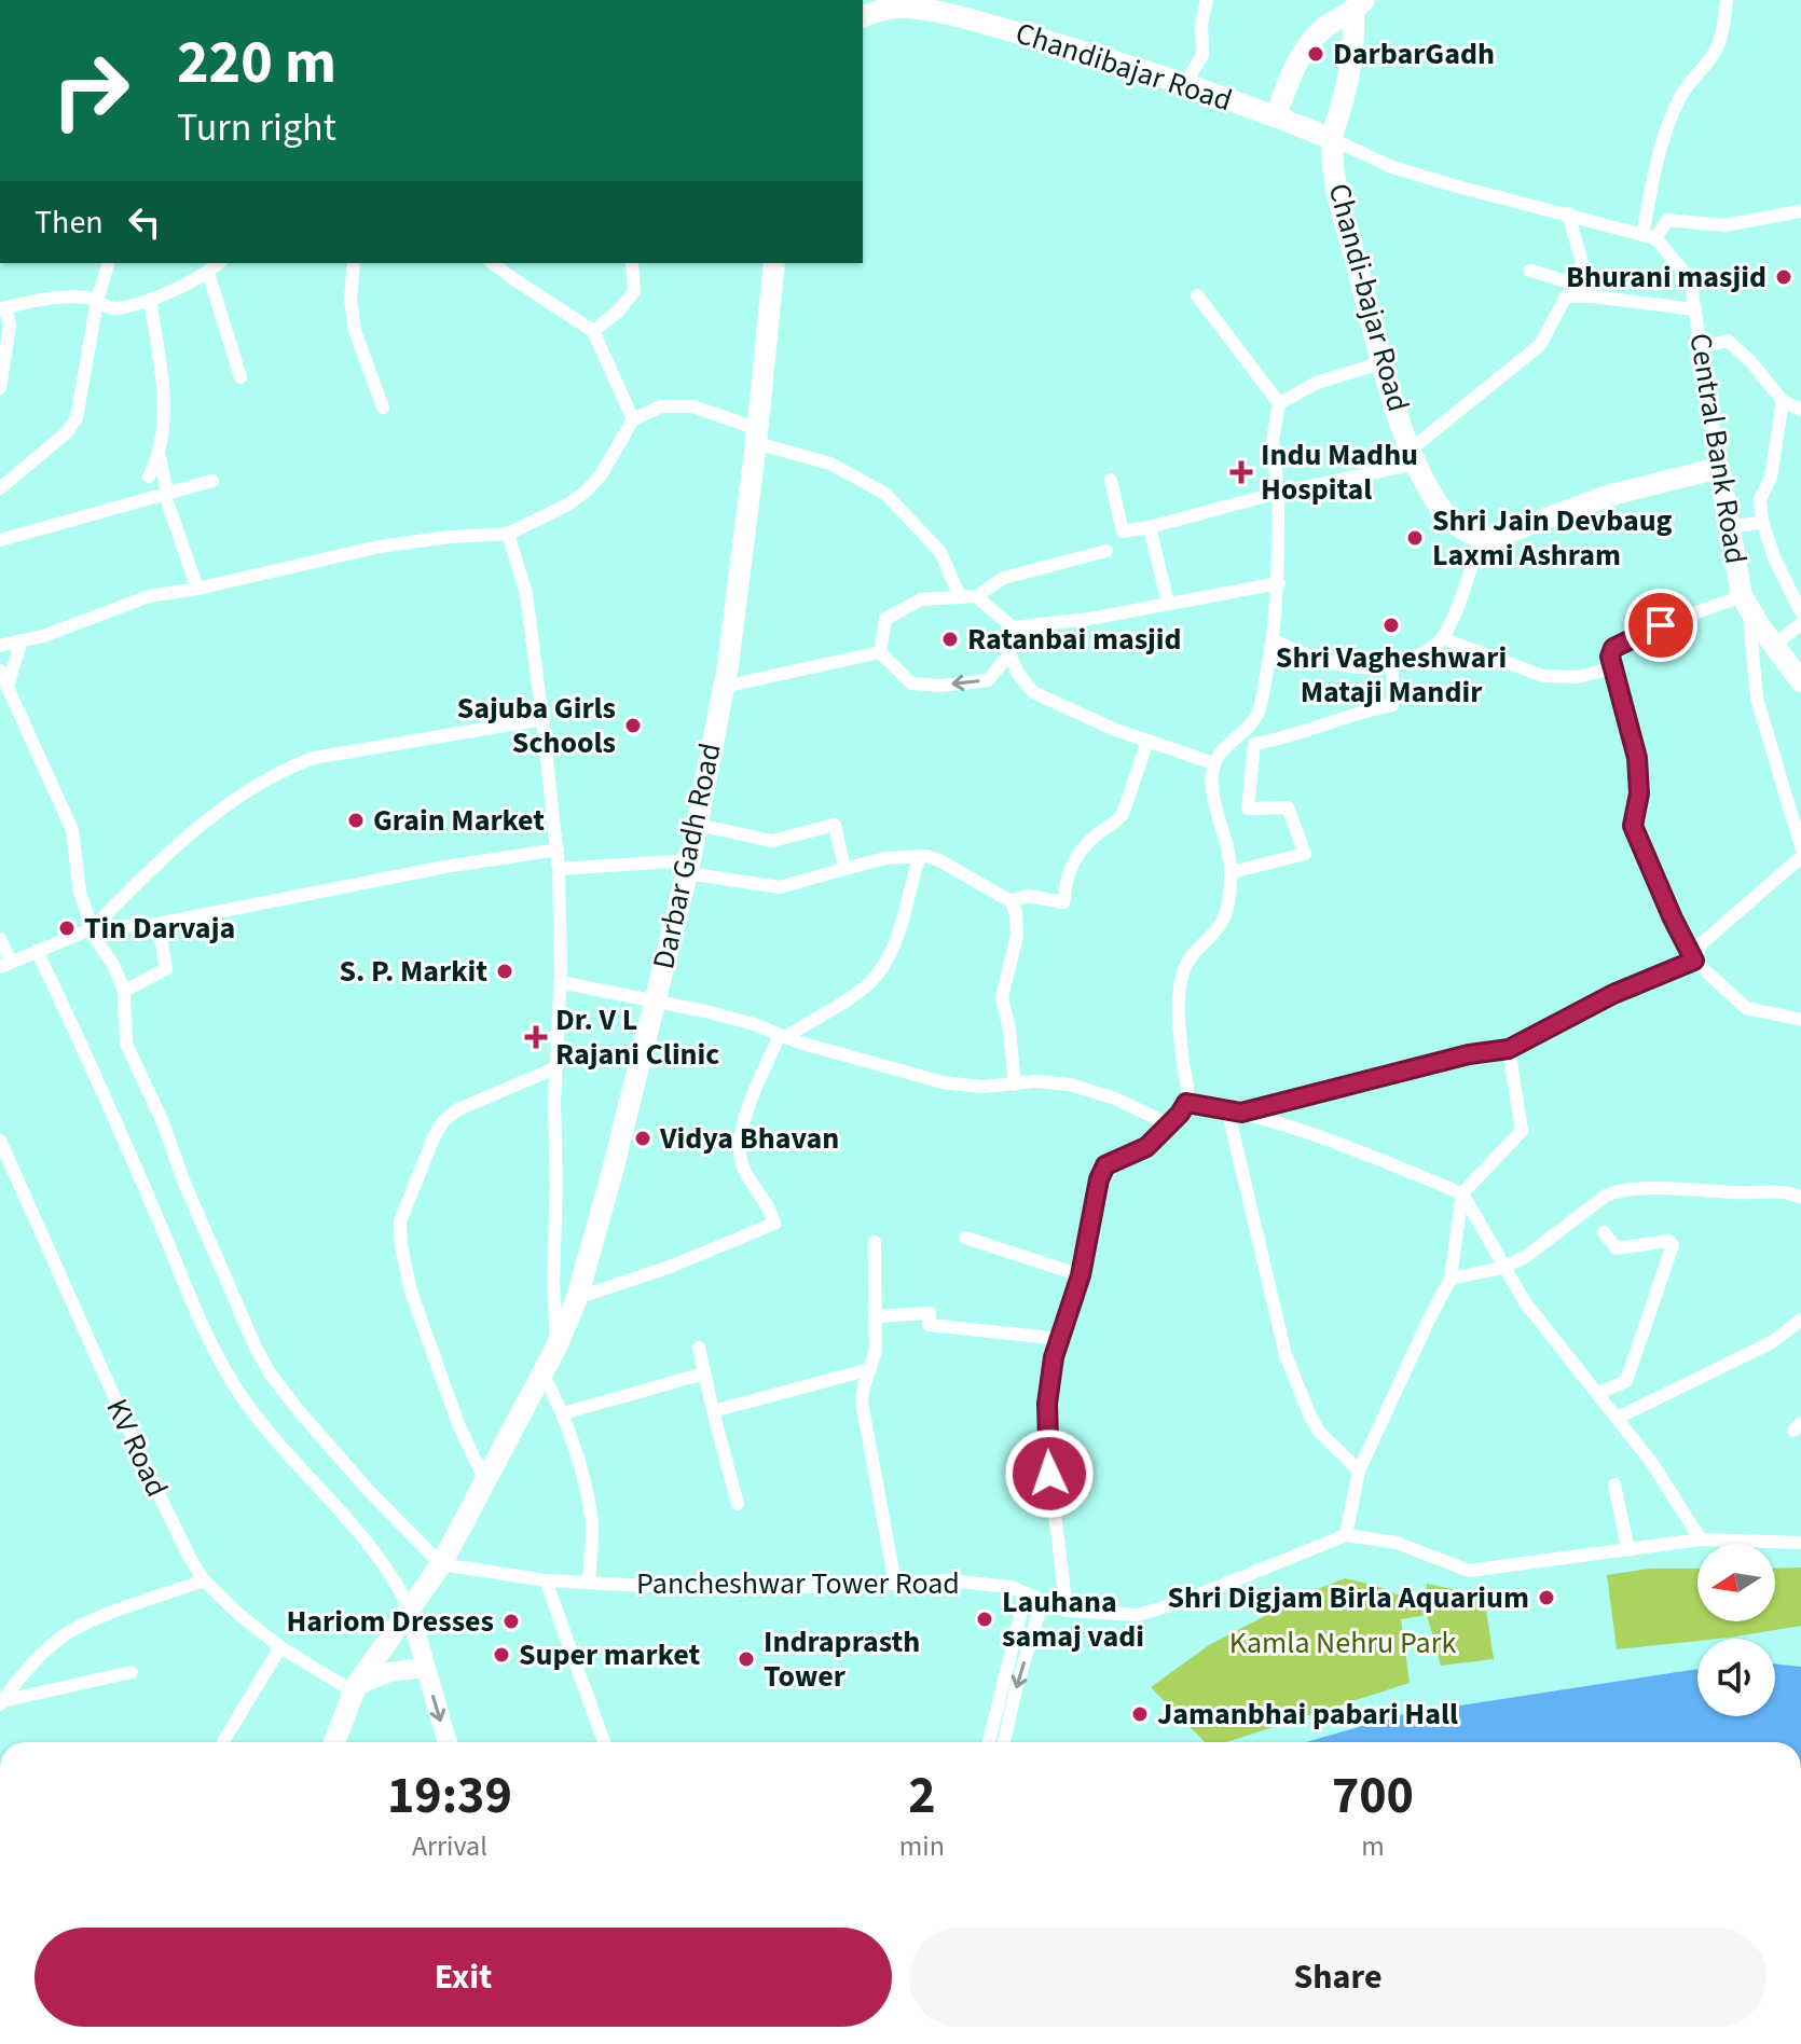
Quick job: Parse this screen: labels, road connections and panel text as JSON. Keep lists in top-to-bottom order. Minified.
{"streets":{"main road":["Chandibajar Road","Chandi-bajar Road","Central Bank Road","Darbar Gadh Road"],"street":["KV Road","Pancheshwar Tower Road"]},"crossings":[["Chandibajar Road","Chandi-bajar Road"],["Darbar Gadh Road","KV Road"],["Darbar Gadh Road","Pancheshwar Tower Road"]],"parks":["Kamla Nehru Park"],"places":{"other":["DarbarGadh","Bhurani masjid","Shri Jain Devbaug Laxmi Ashram","Shri Vagheshwari Mataji Mandir","Ratanbai masjid","Sajuba Girls Schools","Grain Market","Tin Darvaja","S. P. Markit","Vidya Bhavan","Shri Digjam Birla Aquarium","Lauhana samaj vadi","Hariom Dresses","Super market","Indraprasth Tower","Jamanbhai pabari Hall"],"health":["Indu Madhu Hospital","Dr. V L Rajani Clinic"]},"north":"left","page":{"turn":["220 m","Turn right"],"then":"Then","eta":["19:39","Arrival","2","min","700","m"],"buttons":["Exit","Share"]}}
